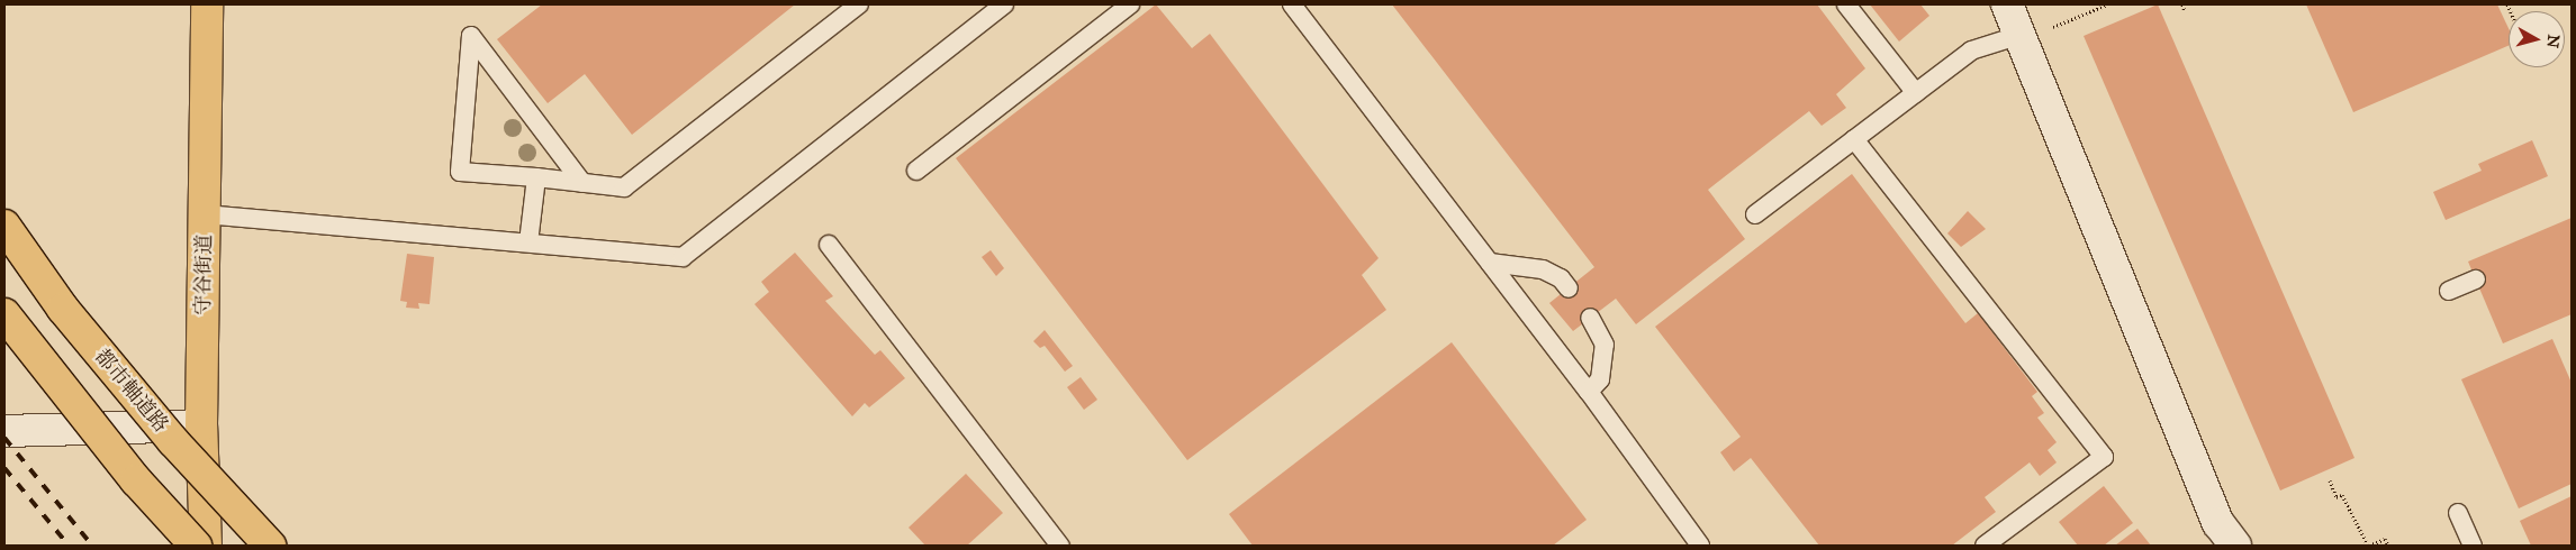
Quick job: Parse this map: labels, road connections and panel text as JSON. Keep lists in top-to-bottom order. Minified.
{"streets":{"main road":["守谷街道","都市軸道路"]},"north":"right"}
